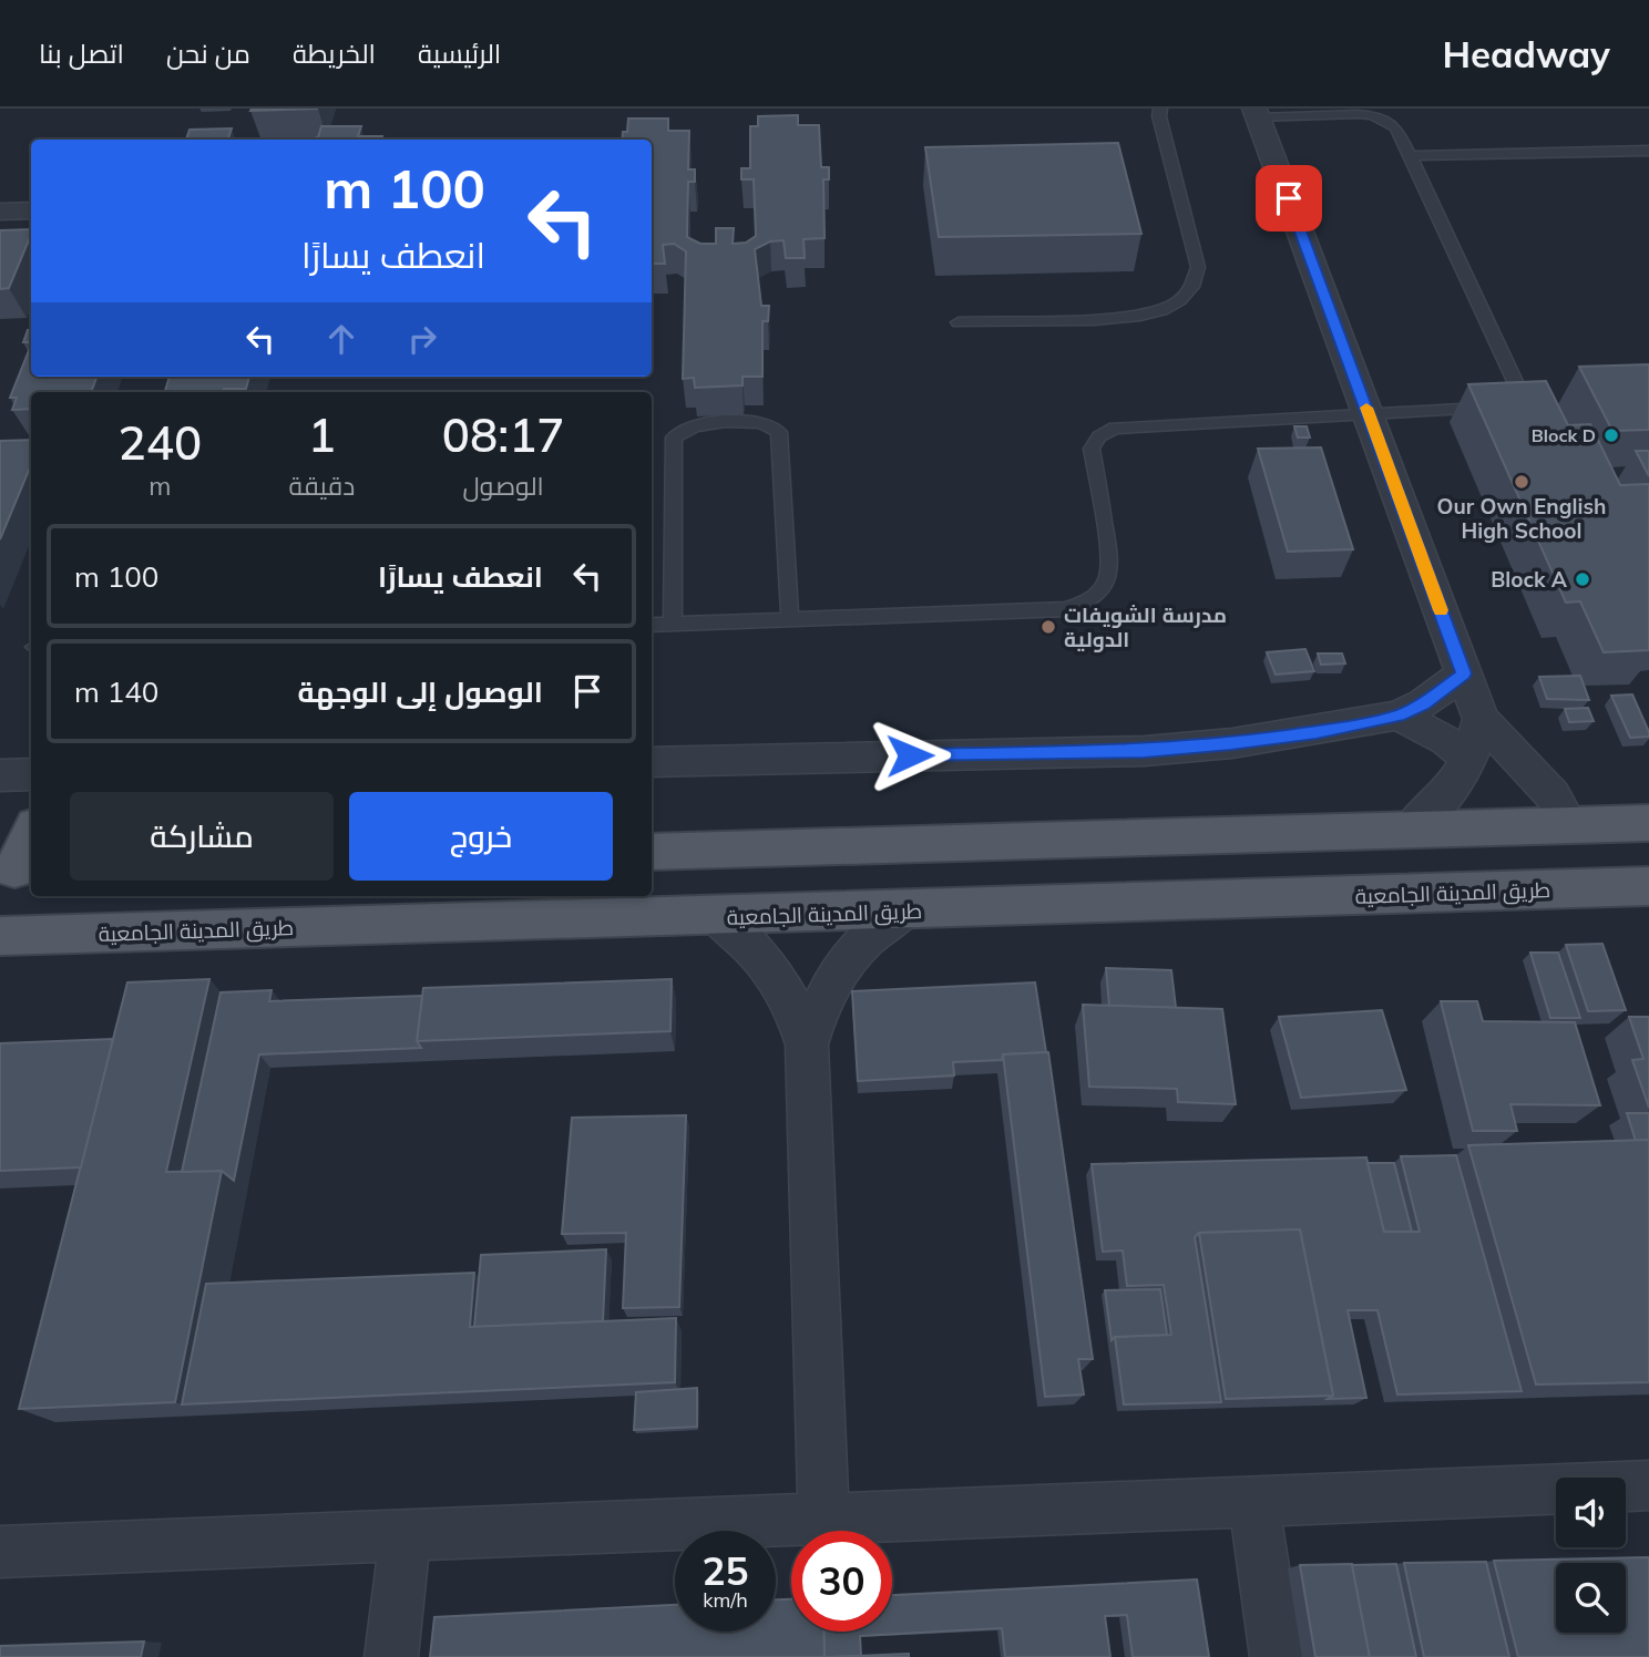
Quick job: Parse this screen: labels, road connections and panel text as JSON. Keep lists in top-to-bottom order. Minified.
{"streets":{"main road":["طريق المدينة الجامعية"]},"places":["Block D","Our Own English High School","Block A","مدرسة الشويفات الدولية"],"page":{"header":"Headway","nav":["الرئيسية","الخريطة","من نحن","اتصل بنا"],"turn":["100 m","انعطف يسارًا"],"eta":["08:17","الوصول","1","دقيقة","240","m"],"list":[{"name":"انعطف يسارًا","value":"100 m"},{"name":"الوصول إلى الوجهة","value":"140 m"}],"buttons":["خروج","مشاركة"],"speed":"25 km/h","limit":"30"}}
